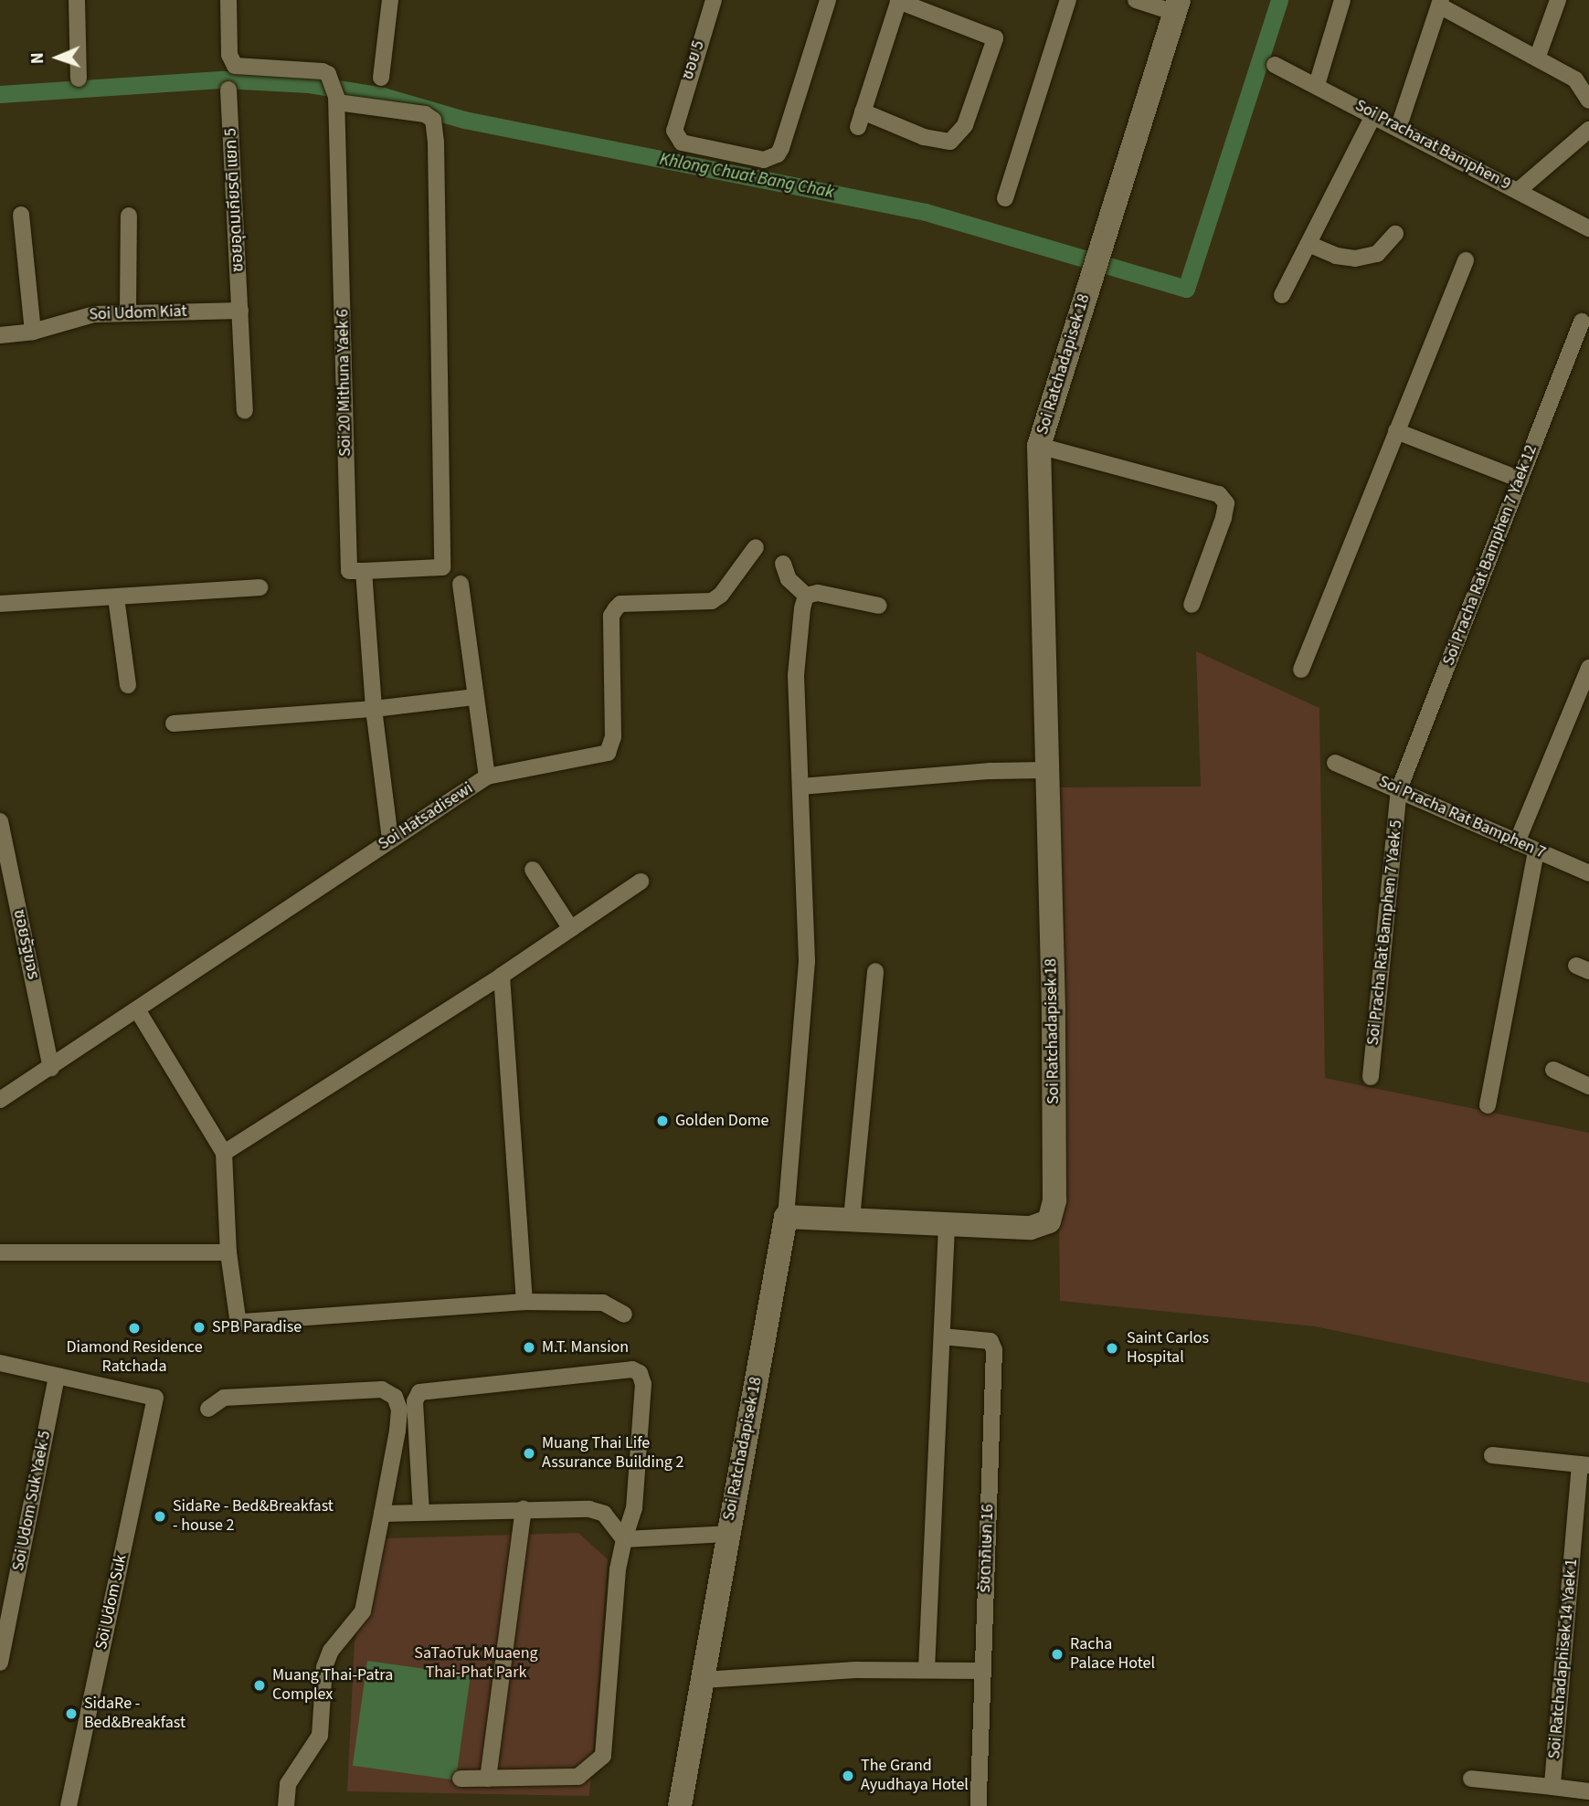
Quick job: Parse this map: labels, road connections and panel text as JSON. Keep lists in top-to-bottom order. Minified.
{"streets":{"street":["ซอย 5","Soi Pracharat Bamphen 9","ซอยอุดมเกียรติ แยก 5","Soi Udom Kiat","Soi Ratchadapisek 18","Soi 20 Mithuna Yaek 6","Soi Pracha Rat Bamphen 7 Yaek 12","Soi Hatsadisewi","Soi Pracha Rat Bamphen 7","Soi Pracha Rat Bamphen 7 Yaek 5","ซอยรัฐขจร","Soi Udom Suk Yaek 5","รัชดาภิเษก 16","Soi Udom Suk","Soi Ratchadaphisek 14 Yaek 1"]},"crossings":[["ซอยอุดมเกียรติ แยก 5","Soi Udom Kiat"],["Soi Pracha Rat Bamphen 7 Yaek 12","Soi Pracha Rat Bamphen 7"],["Soi Pracha Rat Bamphen 7 Yaek 12","Soi Pracha Rat Bamphen 7 Yaek 5"],["Soi Hatsadisewi","ซอยรัฐขจร"],["Soi Pracha Rat Bamphen 7","Soi Pracha Rat Bamphen 7 Yaek 5"],["Soi Udom Suk Yaek 5","Soi Udom Suk"]],"water":["Khlong Chuat Bang Chak"],"parks":["SaTaoTuk Muaeng Thai-Phat Park"],"places":["Golden Dome","SPB Paradise","Diamond Residence Ratchada","M.T. Mansion","Saint Carlos Hospital","Muang Thai Life Assurance Building 2","SidaRe - Bed&Breakfast - house 2","Racha Palace Hotel","Muang Thai-Patra Complex","SidaRe - Bed&Breakfast","The Grand Ayudhaya Hotel"],"north":"left"}
